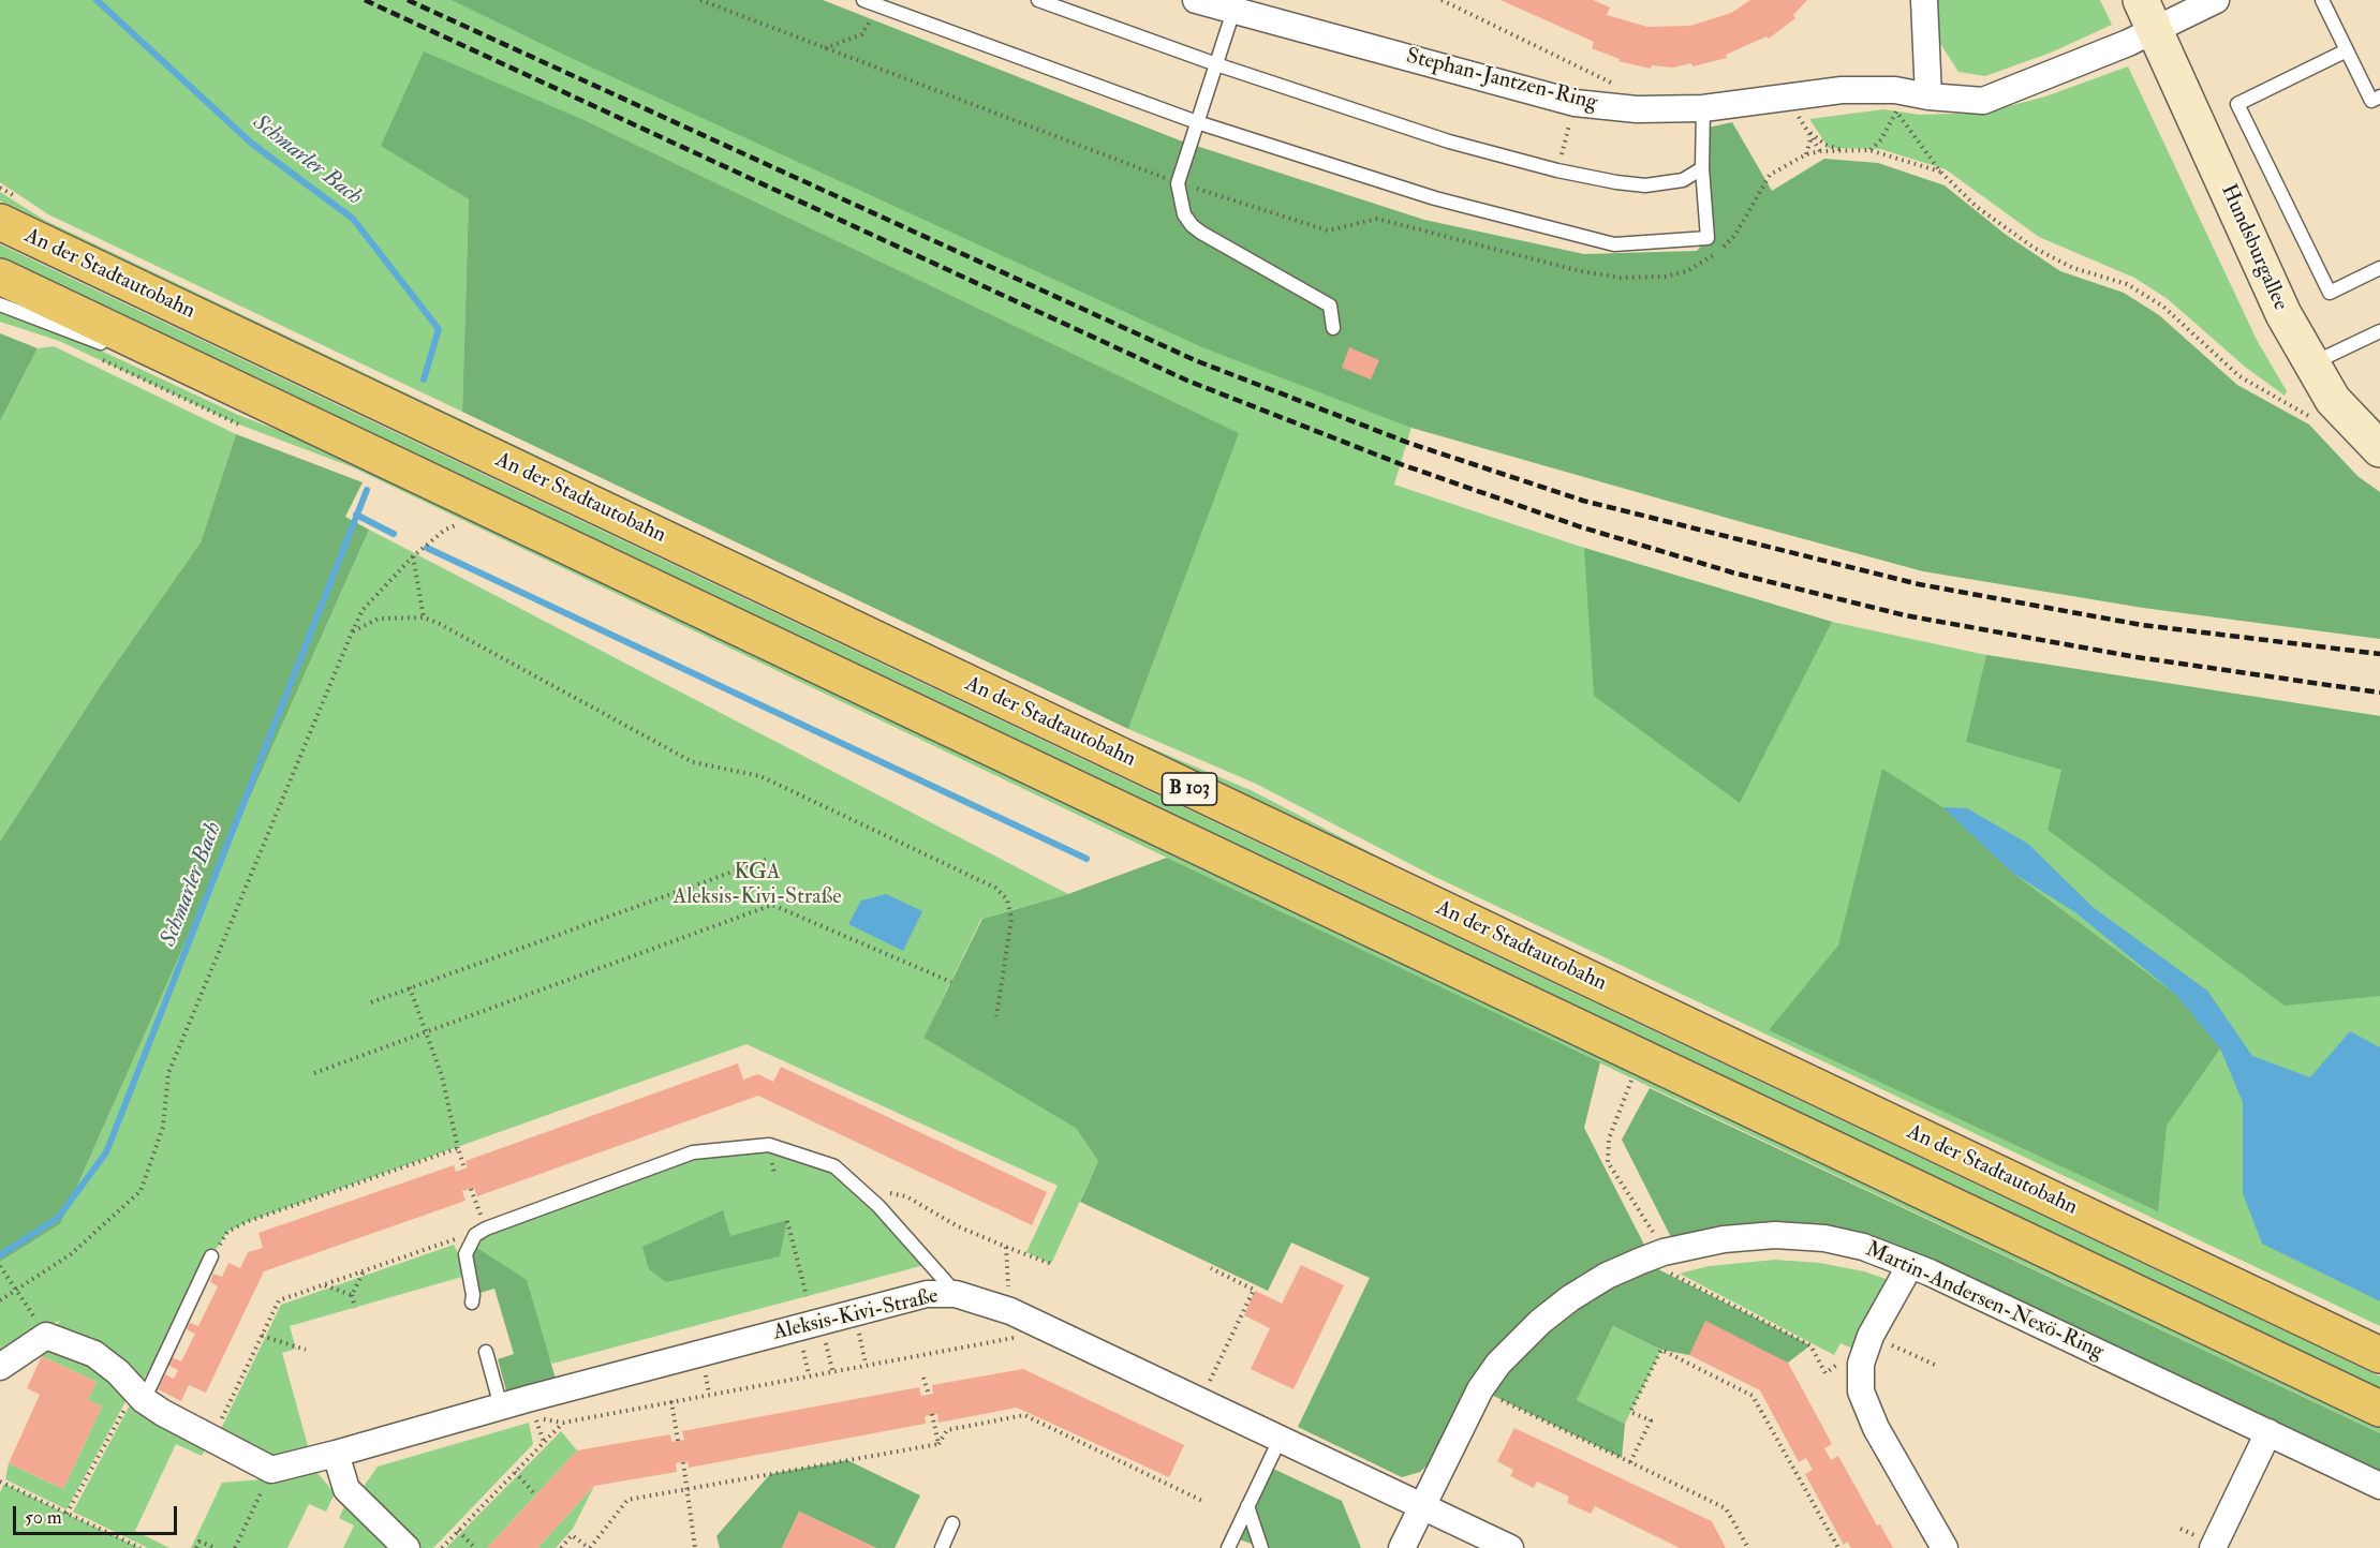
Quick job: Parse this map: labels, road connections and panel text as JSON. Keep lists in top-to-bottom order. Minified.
{"streets":{"highway":["An der Stadtautobahn","B 103"],"street":["Stephan-Jantzen-Ring","Hundsburgallee","Martin-Andersen-Nexö-Ring","Aleksis-Kivi-Straße"]},"crossings":[["Stephan-Jantzen-Ring","Hundsburgallee"],["Martin-Andersen-Nexö-Ring","Aleksis-Kivi-Straße"]],"water":["Schmarler Bach"],"parks":["KGA Aleksis-Kivi-Straße"],"scale_bar":"50 m"}
